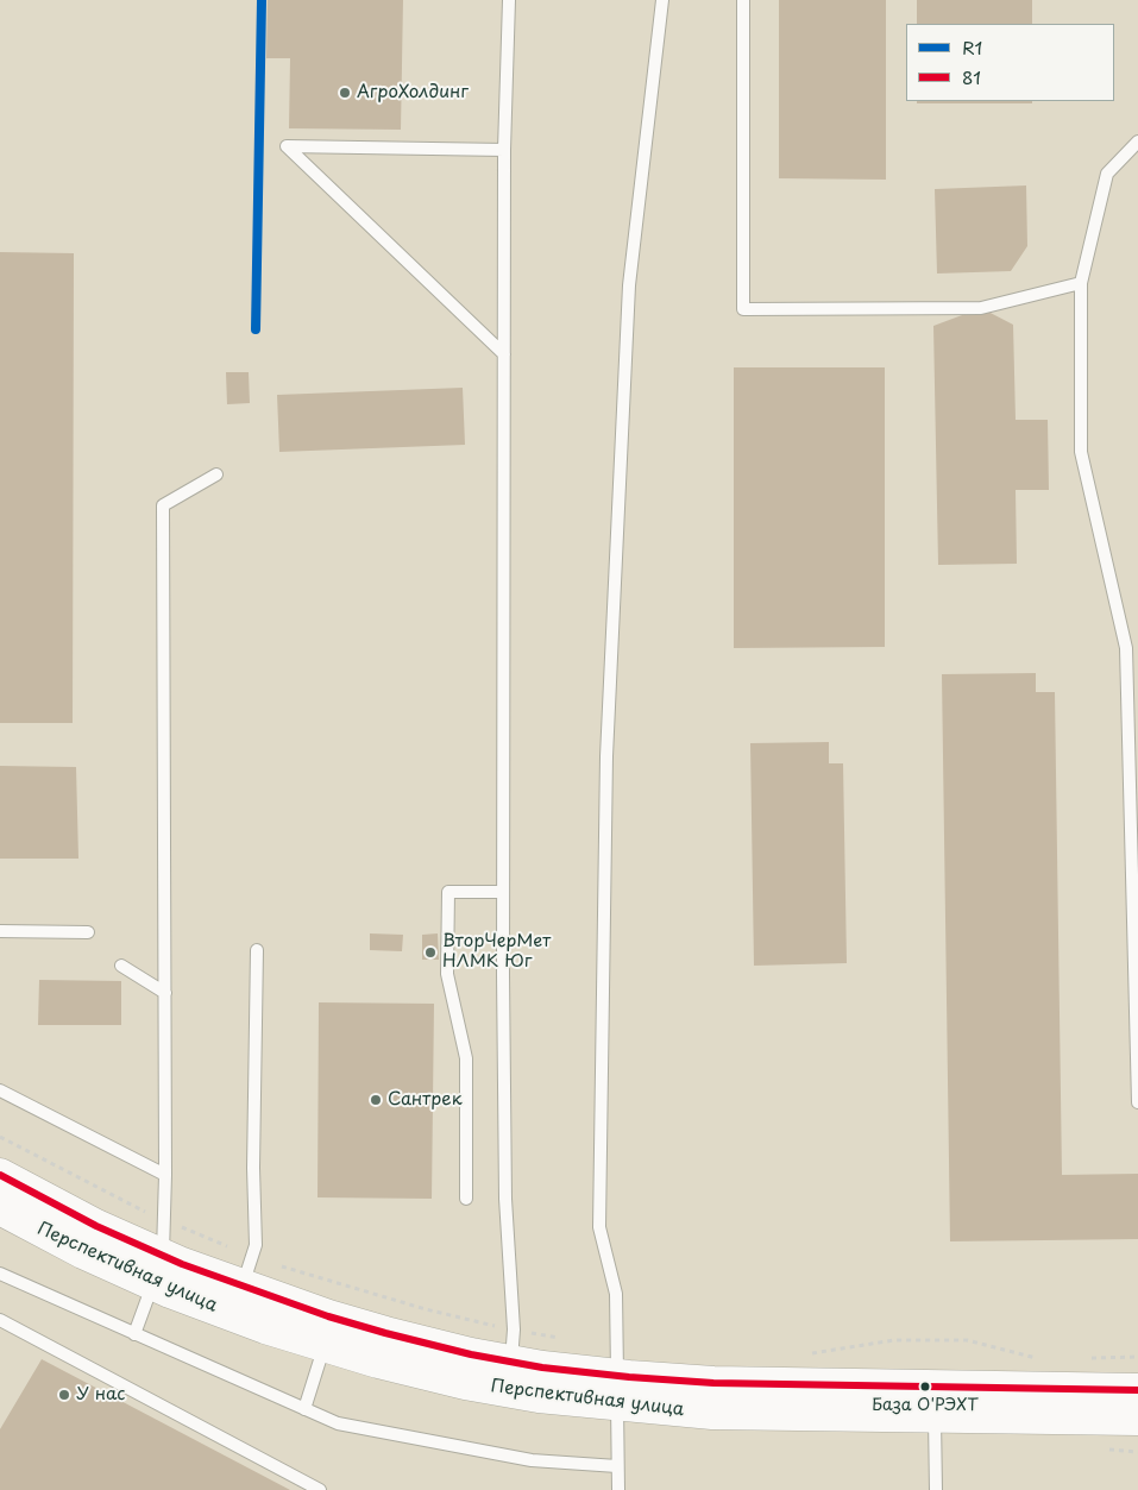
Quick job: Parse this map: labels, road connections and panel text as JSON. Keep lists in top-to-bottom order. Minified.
{"streets":{"main road":["Перспективная улица"]},"places":["АгроХолдинг","ВторЧерМет НЛМК Юг","Сантрек","База О'РЭХТ","У нас"],"lines":["transit line R1","transit line 81"],"legend":["R1","81"]}
